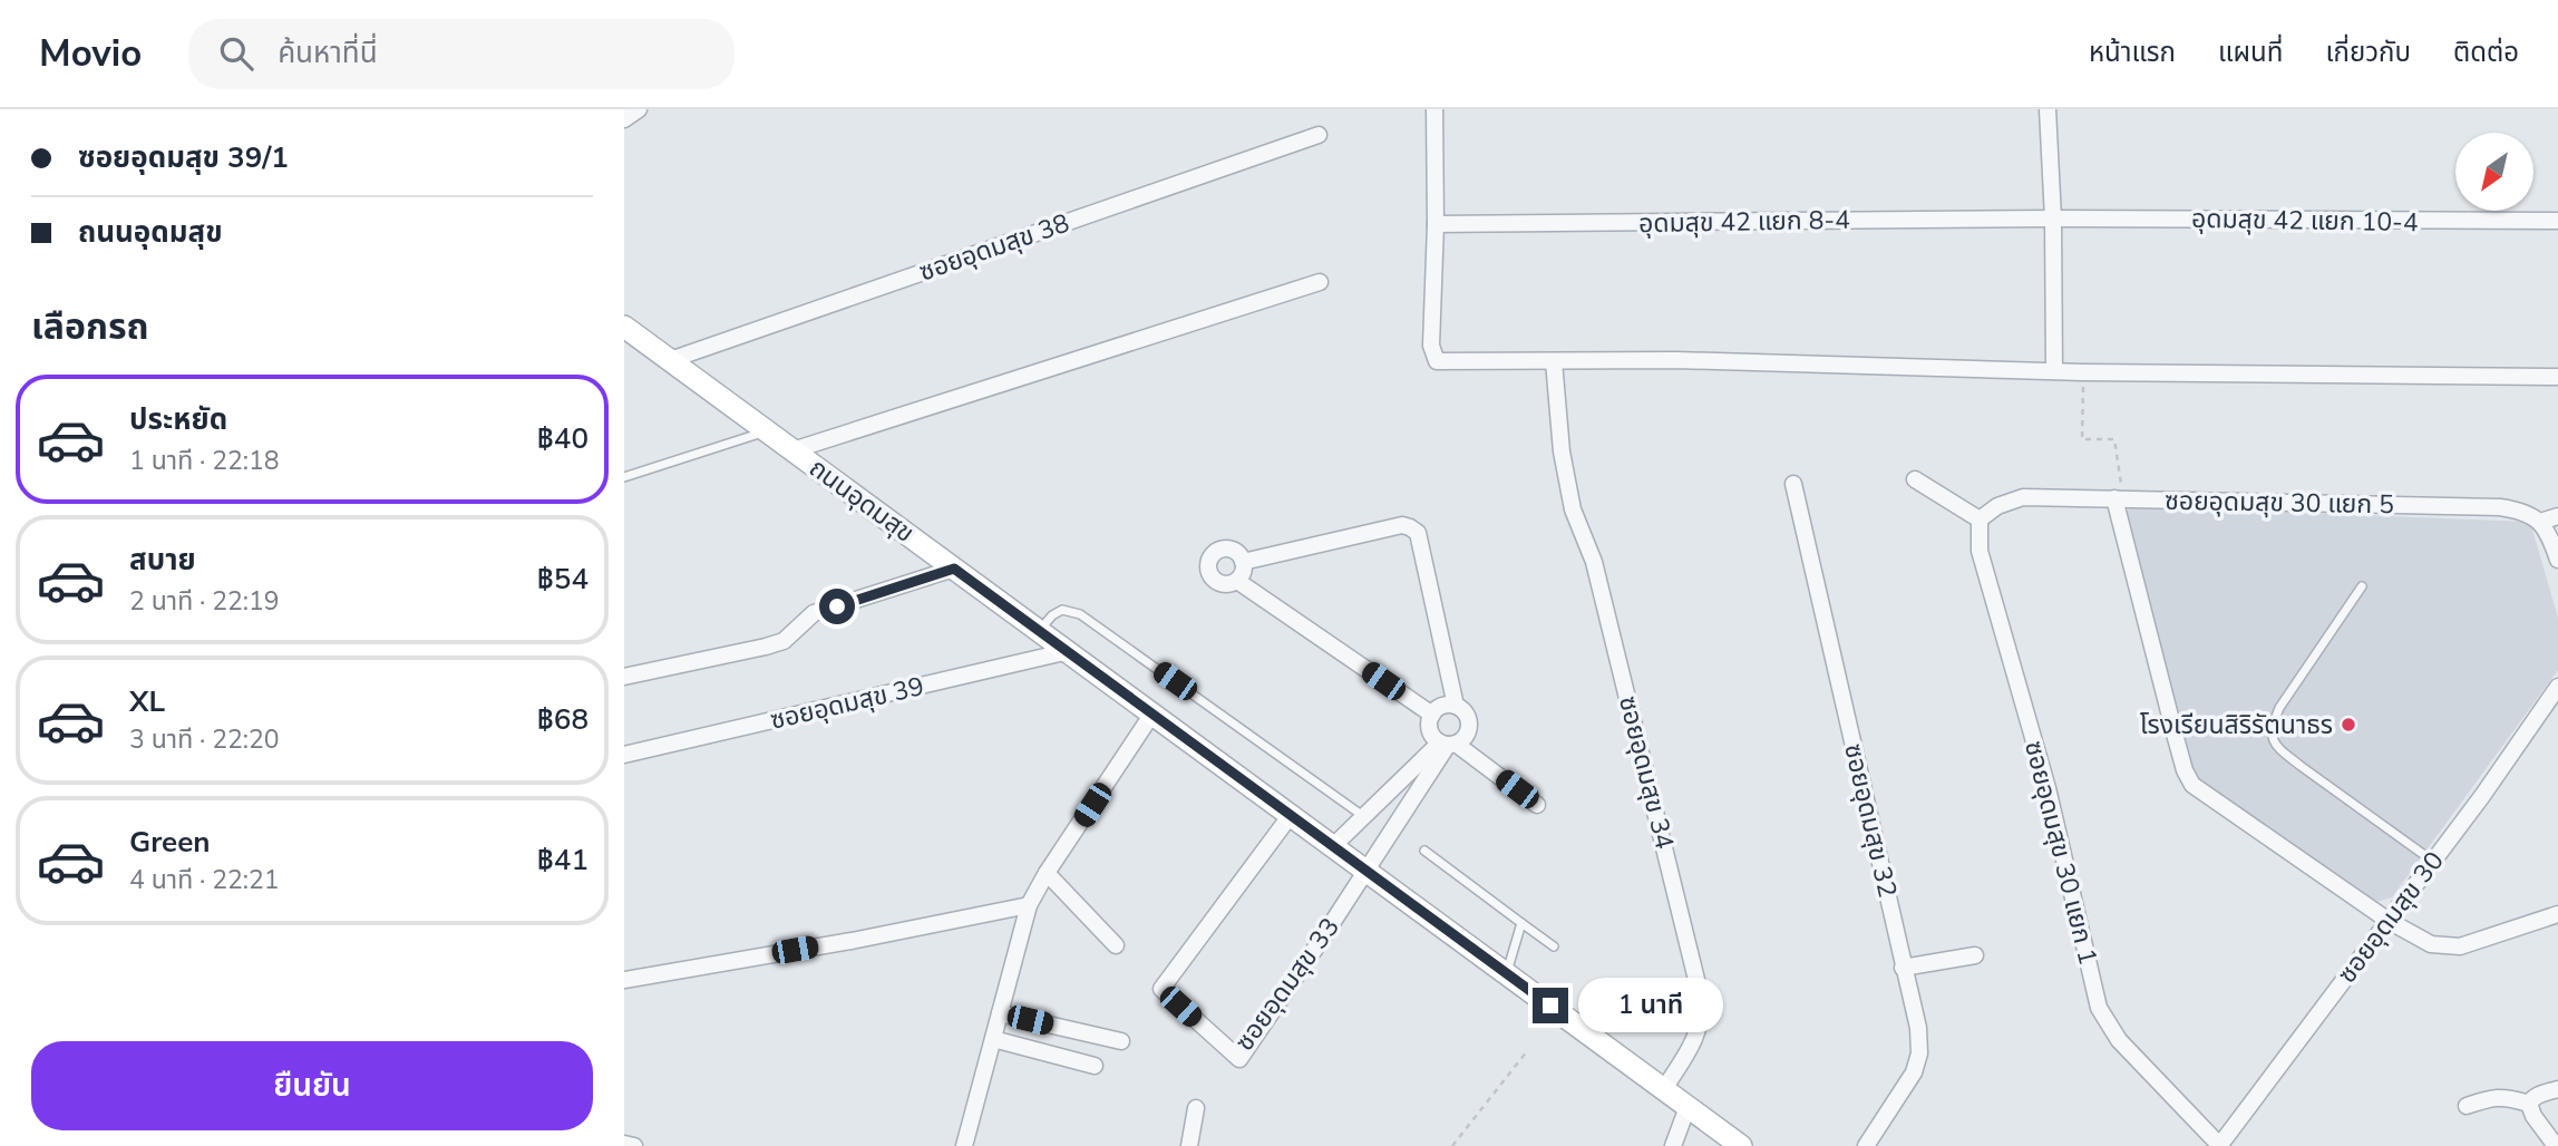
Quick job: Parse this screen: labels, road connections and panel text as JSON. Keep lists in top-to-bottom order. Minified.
{"streets":{"main road":["ถนนอุดมสุข"],"street":["อุดมสุข 42 แยก 10-4","อุดมสุข 42 แยก 8-4","ซอยอุดมสุข 38","ซอยอุดมสุข 30 แยก 5","ซอยอุดมสุข 39","ซอยอุดมสุข 34","ซอยอุดมสุข 32","ซอยอุดมสุข 30 แยก 1","ซอยอุดมสุข 30","ซอยอุดมสุข 33"]},"crossings":[["อุดมสุข 42 แยก 10-4","อุดมสุข 42 แยก 8-4"],["ซอยอุดมสุข 38","ถนนอุดมสุข"],["ถนนอุดมสุข","ซอยอุดมสุข 39"],["ถนนอุดมสุข","ซอยอุดมสุข 34"],["ถนนอุดมสุข","ซอยอุดมสุข 33"],["ซอยอุดมสุข 30 แยก 5","ซอยอุดมสุข 30 แยก 1"],["ซอยอุดมสุข 30 แยก 1","ซอยอุดมสุข 30"]],"places":["โรงเรียนสิริรัตนาธร"],"north":"bottom left","page":{"header":"Movio","search":"ค้นหาที่นี่","nav":["หน้าแรก","แผนที่","เกี่ยวกับ","ติดต่อ"],"banner":["ซอยอุดมสุข 39/1","ถนนอุดมสุข"],"heading":"เลือกรถ","list":[{"name":"ประหยัด","note":"1 นาที · 22:18","value":"฿40"},{"name":"สบาย","note":"2 นาที · 22:19","value":"฿54"},{"name":"XL","note":"3 นาที · 22:20","value":"฿68"},{"name":"Green","note":"4 นาที · 22:21","value":"฿41"}],"bubble":"1 นาที","buttons":"ยืนยัน"}}
